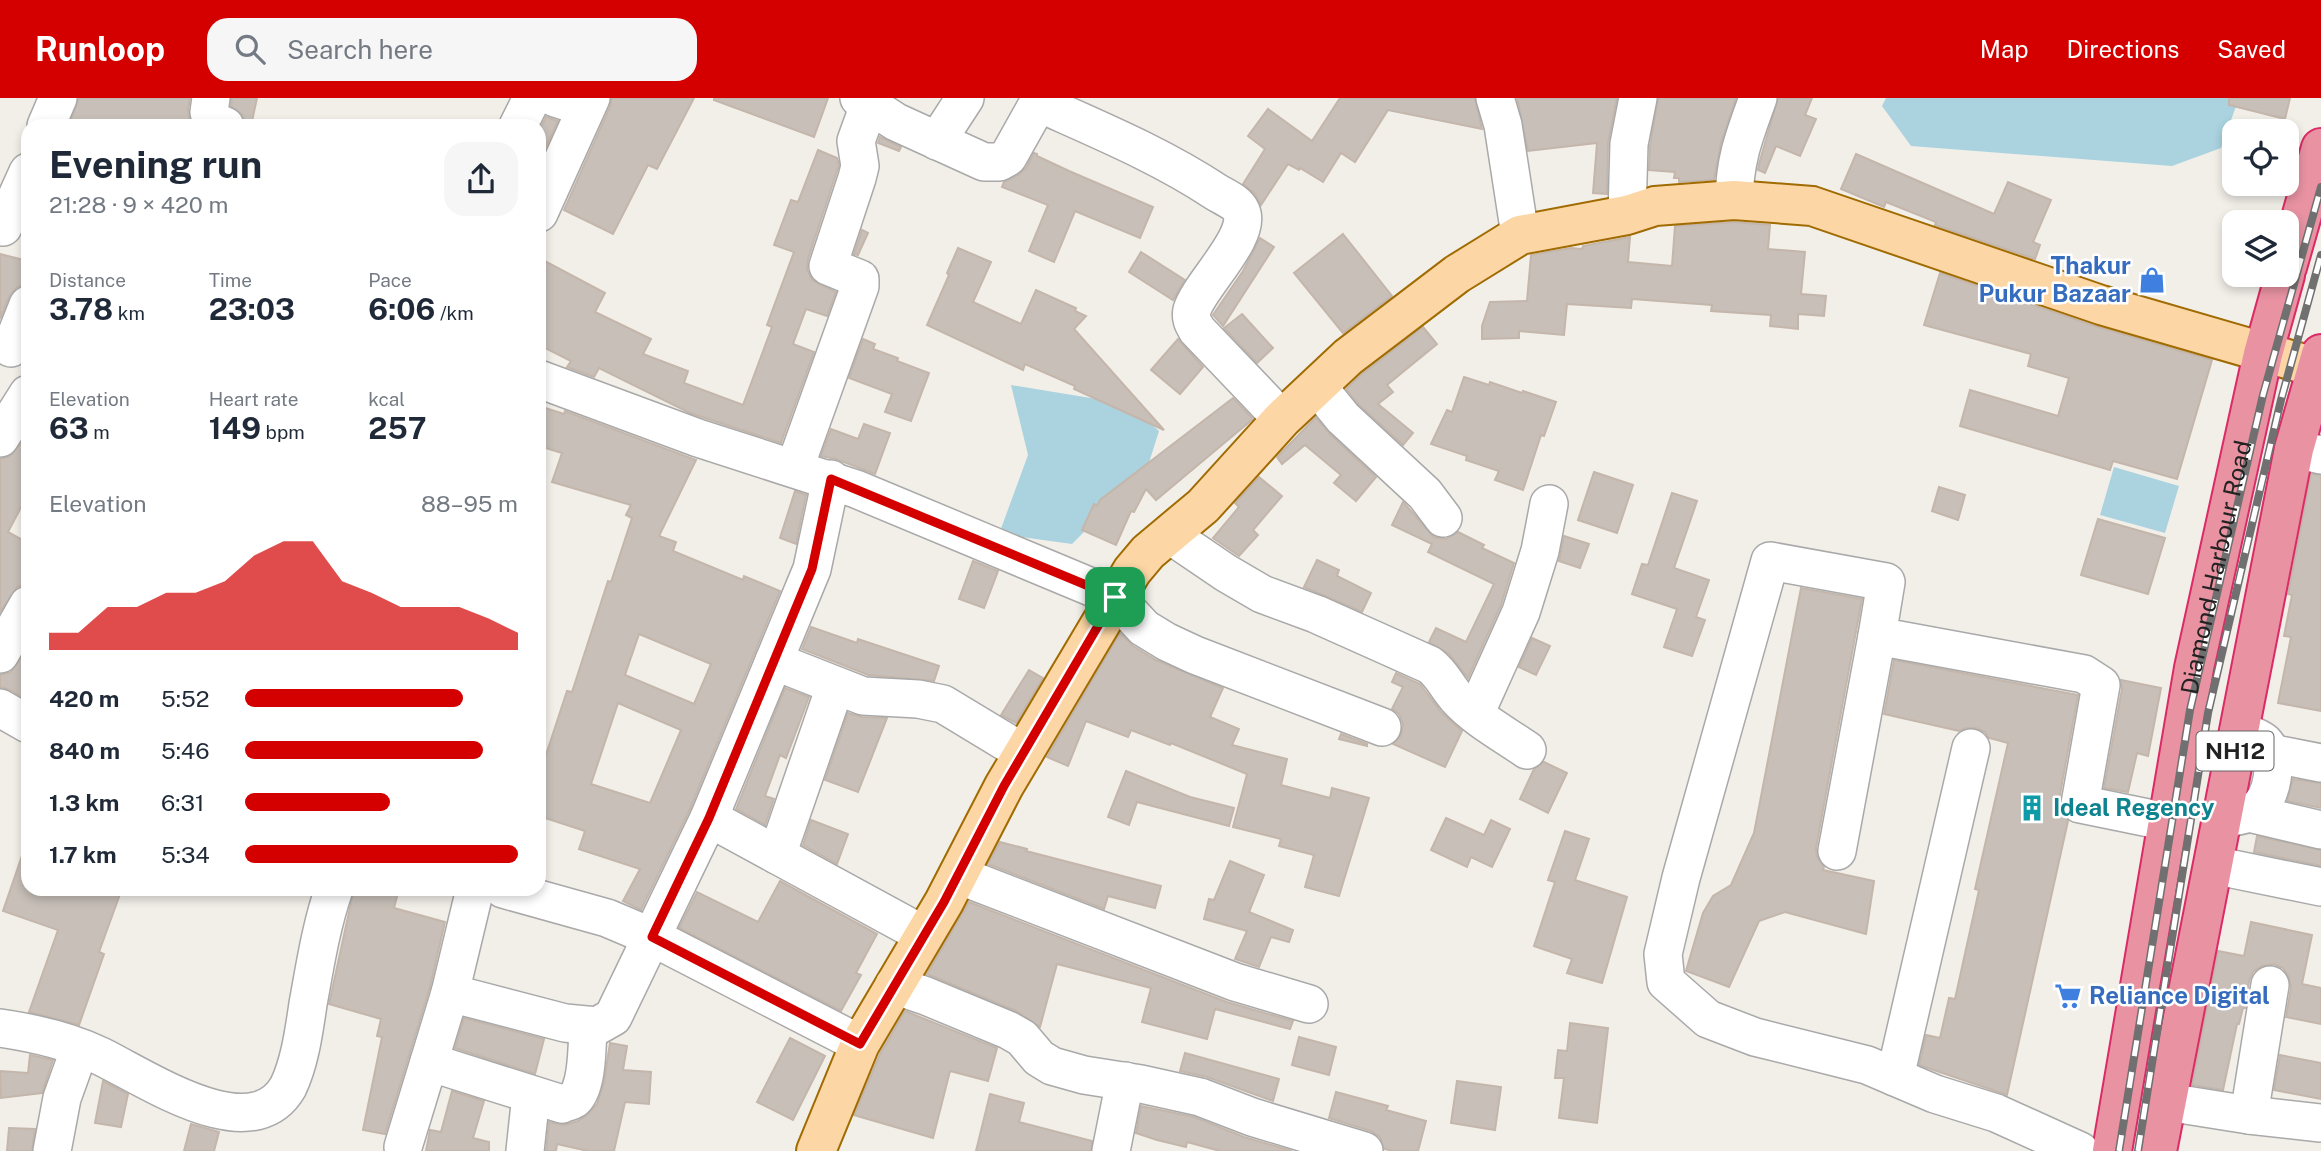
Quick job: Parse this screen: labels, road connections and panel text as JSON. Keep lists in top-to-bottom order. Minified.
{"streets":{"highway":["Diamond Harbour Road","NH12"]},"places":{"shop":["Thakur Pukur Bazaar"],"building":["Ideal Regency"],"supermarket":["Reliance Digital"]},"page":{"header":"Runloop","search":"Search here","nav":["Map","Directions","Saved"],"heading":["Evening run","21:28 · 9 × 420 m"],"stats":[["Distance","3.78 km"],["Time","23:03"],["Pace","6:06 /km"],["Elevation","63 m"],["Heart rate","149 bpm"],["kcal","257"]],"chart":["Elevation","88–95 m"],"list":[{"name":"420 m","note":"5:52"},{"name":"840 m","note":"5:46"},{"name":"1.3 km","note":"6:31"},{"name":"1.7 km","note":"5:34"}]}}
